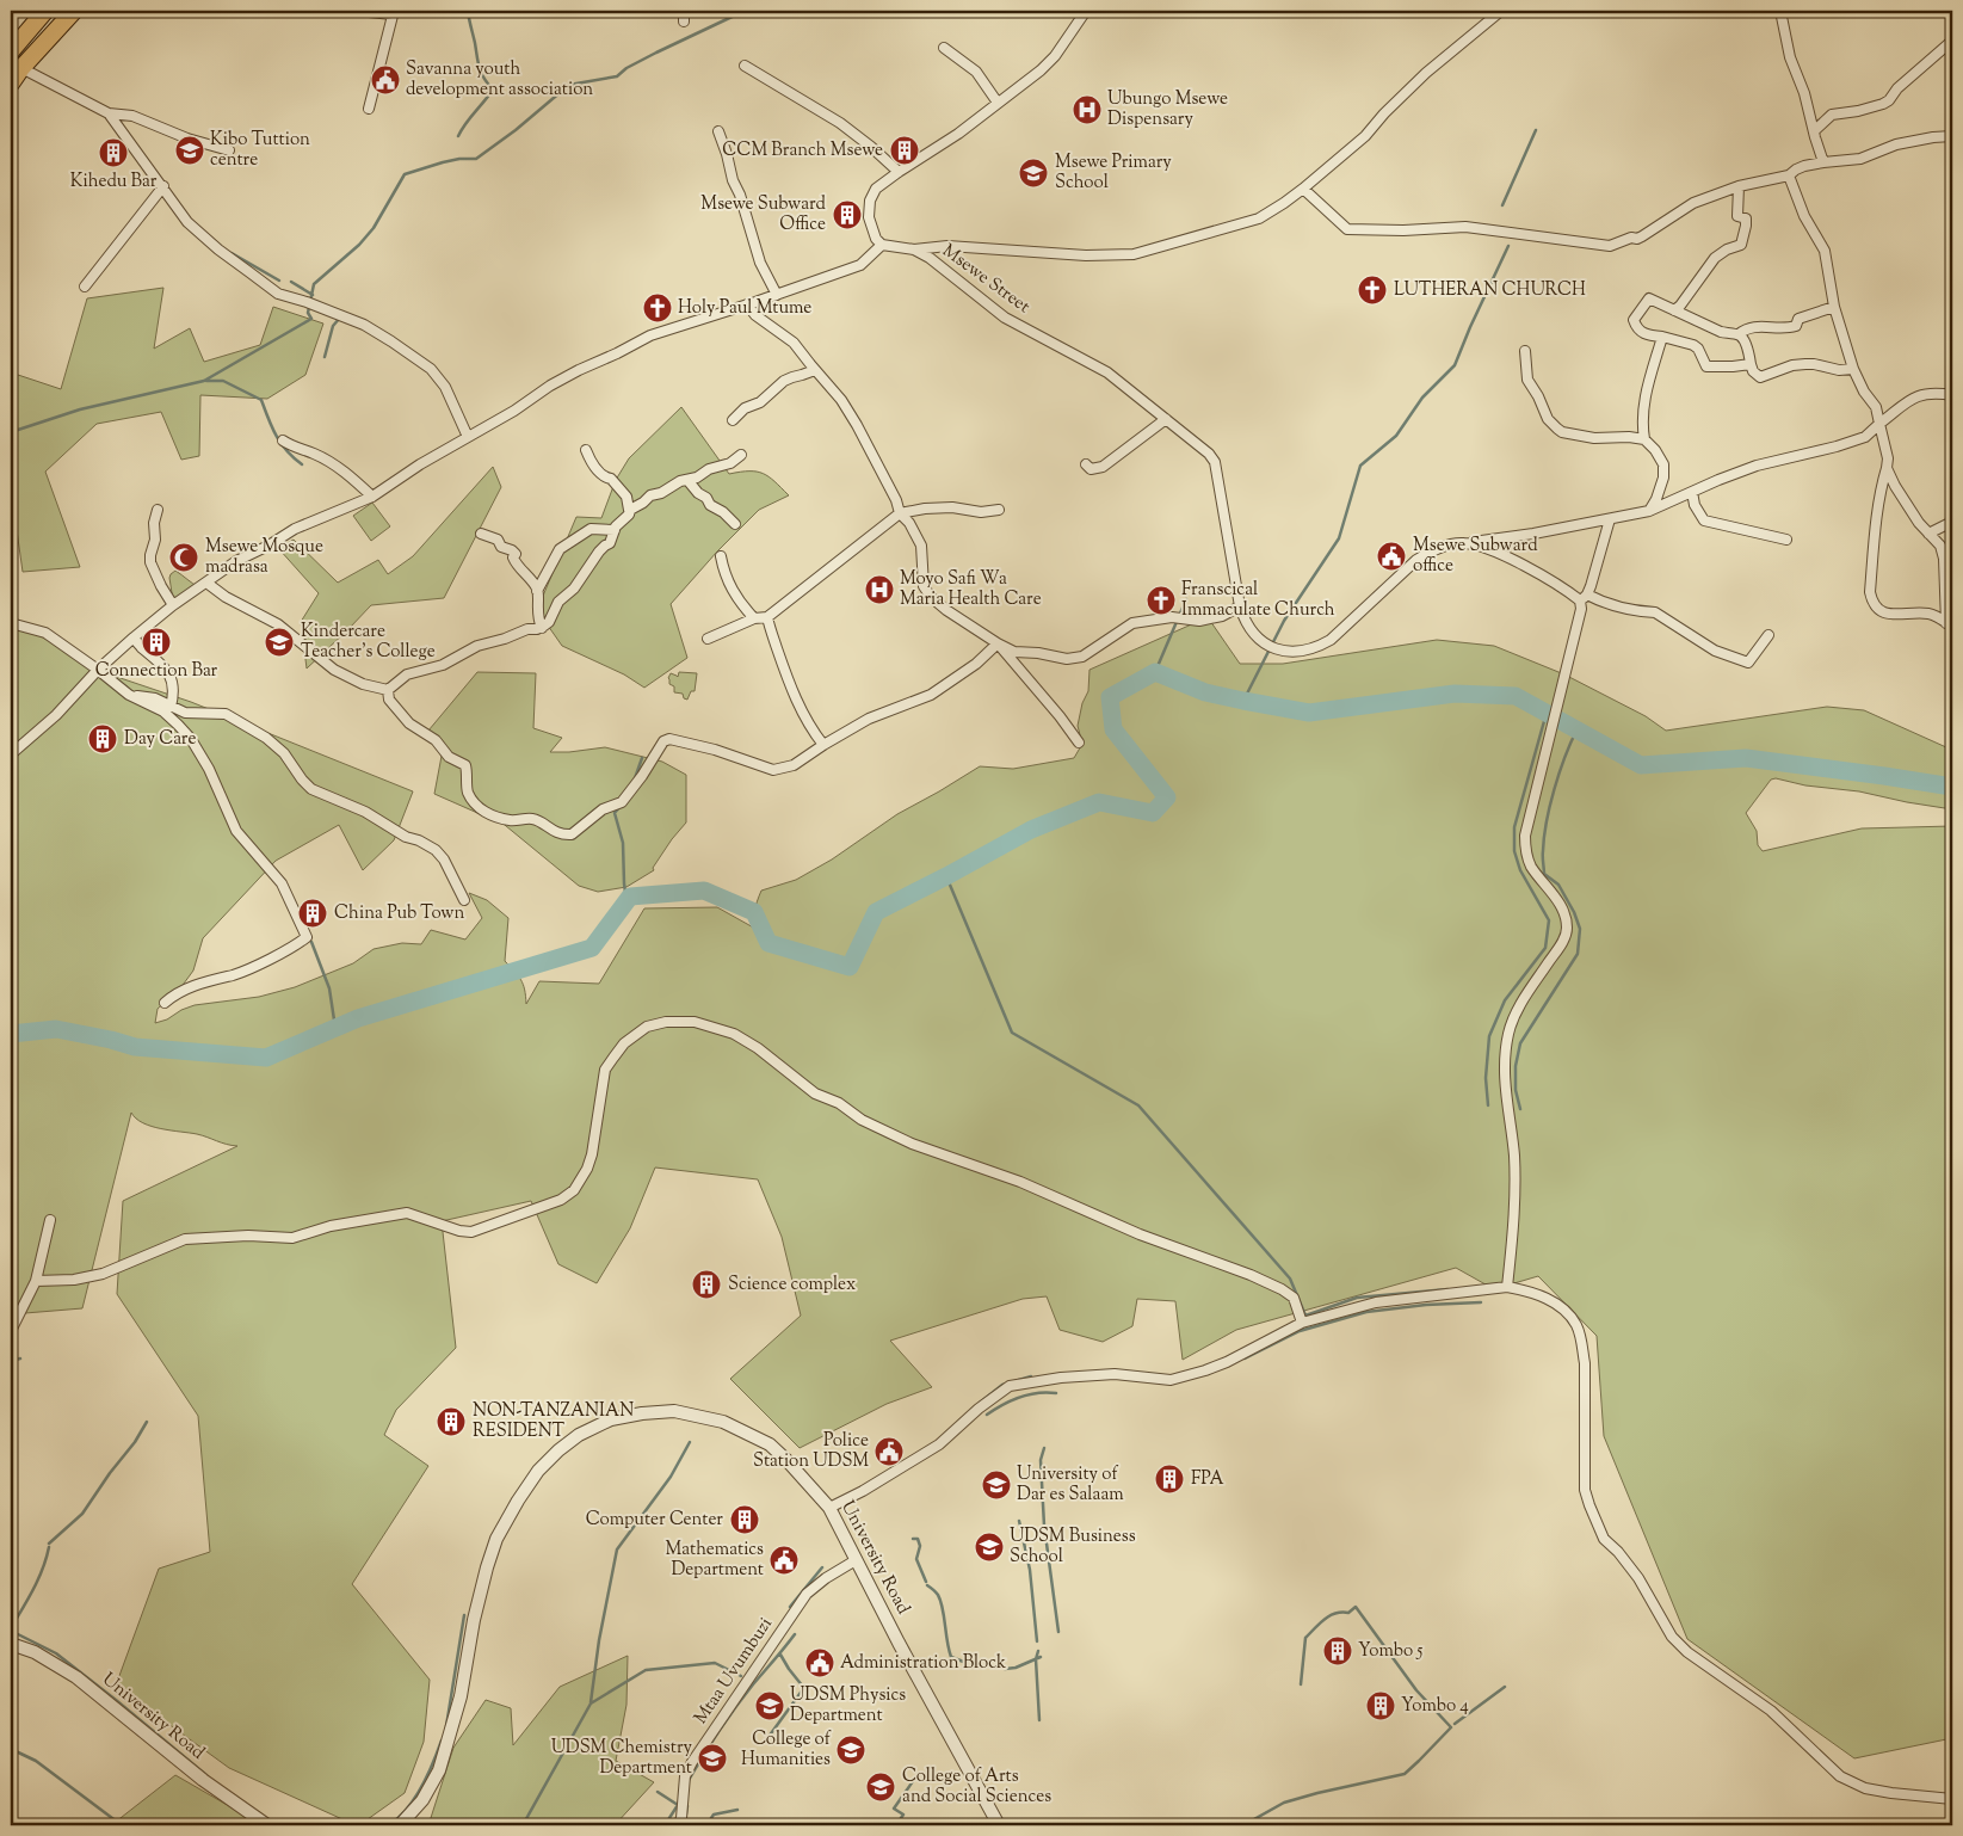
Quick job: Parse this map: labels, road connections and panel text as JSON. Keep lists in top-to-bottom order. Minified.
{"streets":{"street":["Msewe Street","University Road","Mtaa Uvumbuzi"]},"crossings":[["University Road","Mtaa Uvumbuzi"]],"places":{"public building":["Savanna youth development association","Msewe Subward office","Police Station UDSM","Mathematics Department","Administration Block"],"hospital":["Ubungo Msewe Dispensary","Moyo Safi Wa Maria Health Care"],"school or university":["Kibo Tuttion centre","Msewe Primary School","Kindercare Teacher's College","University of Dar es Salaam","UDSM Business School","UDSM Physics Department","College of Humanities","UDSM Chemistry Department","College of Arts and Social Sciences"],"building":["CCM Branch Msewe","Kihedu Bar","Msewe Subward Office","Connection Bar","Day Care","China Pub Town","Science complex","NON-TANZANIAN RESIDENT","FPA","Computer Center","Yombo 5","Yombo 4"],"church":["LUTHERAN CHURCH","Holy Paul Mtume","Franscical Immaculate Church"],"mosque":["Msewe Mosque madrasa"]}}
